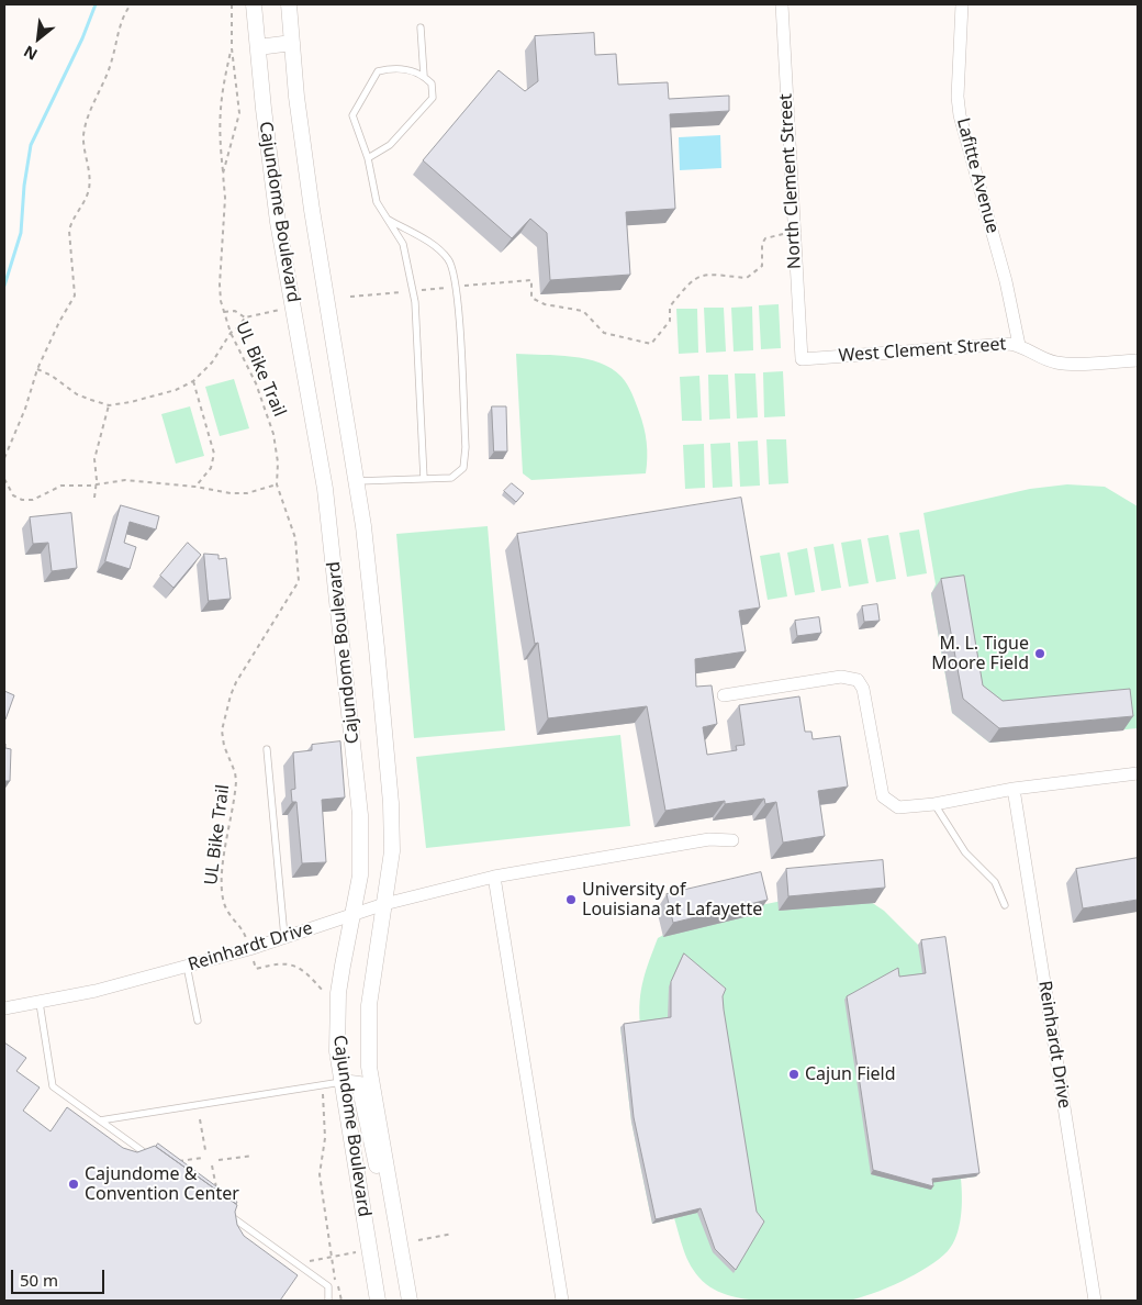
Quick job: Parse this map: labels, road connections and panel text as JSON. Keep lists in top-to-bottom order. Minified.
{"streets":{"street":["Lafitte Avenue","North Clement Street","Cajundome Boulevard","West Clement Street","Reinhardt Drive"],"path":["UL Bike Trail"]},"crossings":[["Lafitte Avenue","West Clement Street"],["North Clement Street","West Clement Street"],["Cajundome Boulevard","Reinhardt Drive"],["UL Bike Trail","Reinhardt Drive"]],"places":["M. L. Tigue Moore Field","University of Louisiana at Lafayette","Cajun Field","Cajundome & Convention Center"],"scale_bar":"50 m","north":"bottom left"}
